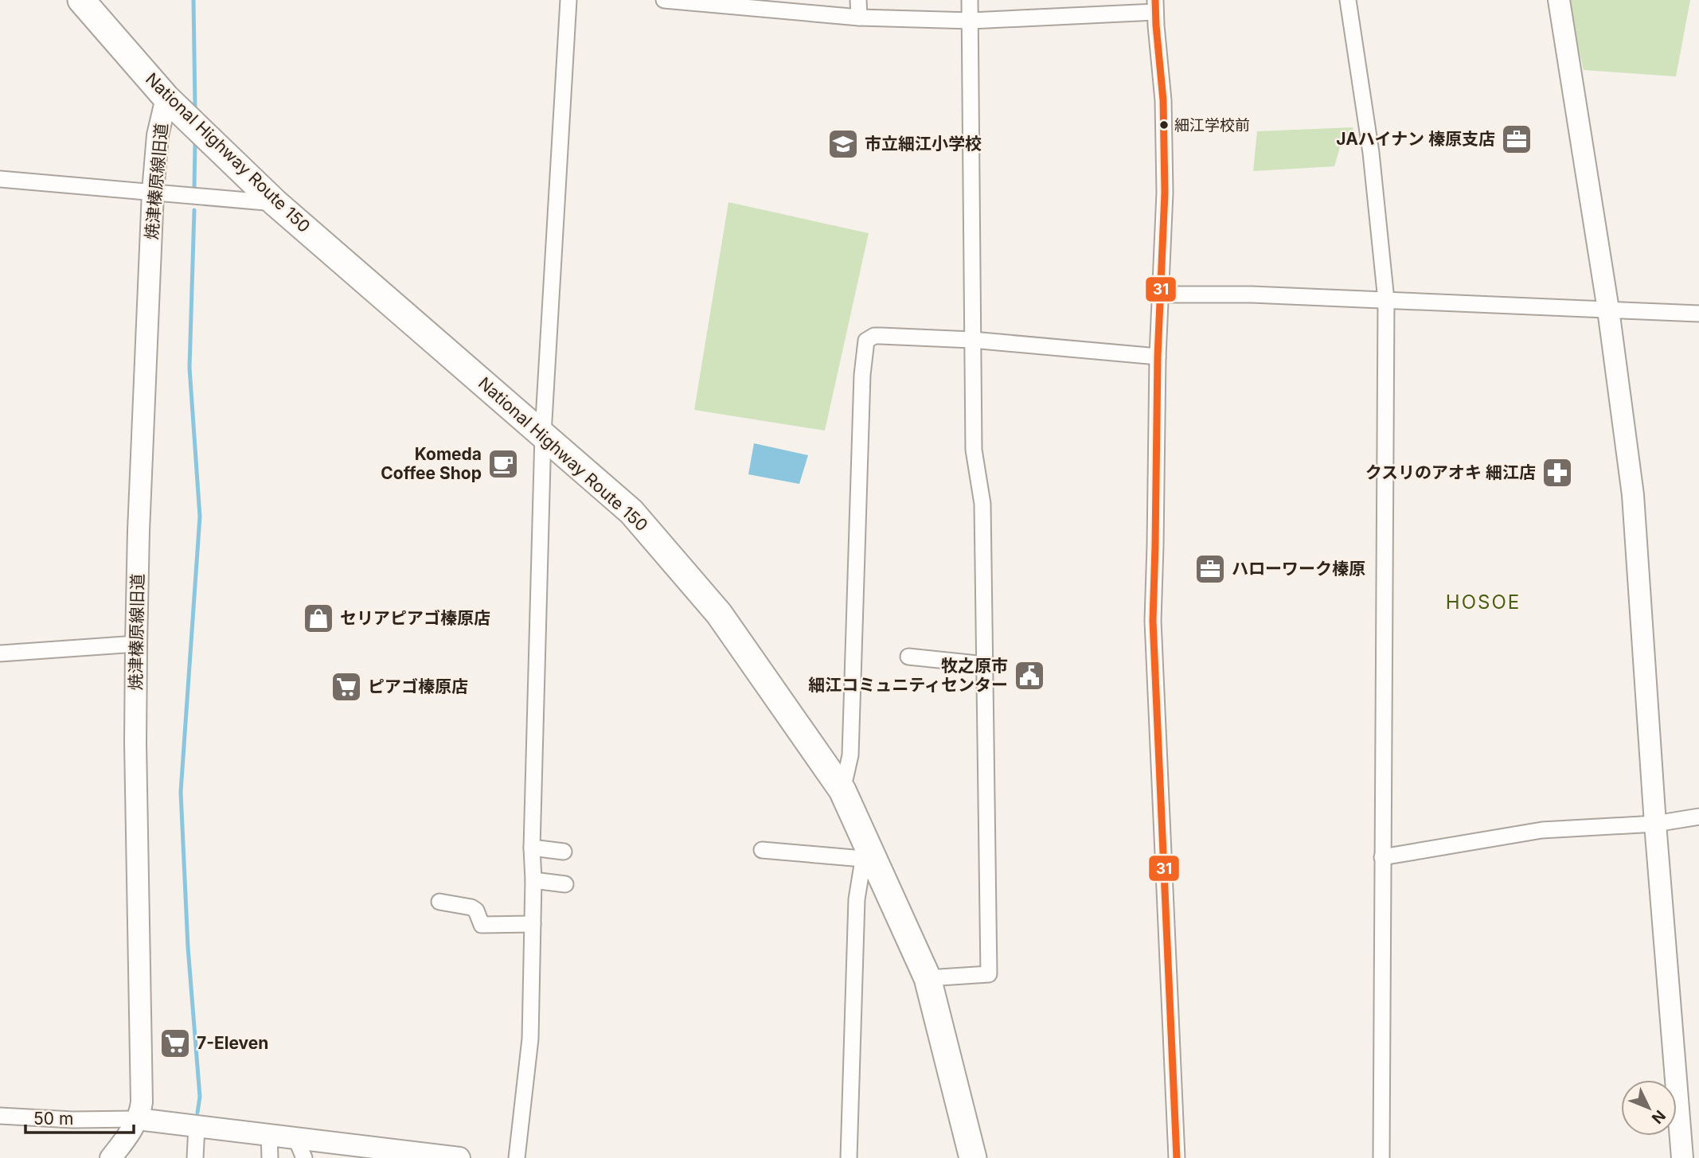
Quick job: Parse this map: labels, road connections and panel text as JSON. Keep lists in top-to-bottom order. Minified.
{"streets":{"highway":["National Highway Route 150"],"street":["焼津榛原線旧道"]},"crossings":[["National Highway Route 150","焼津榛原線旧道"]],"districts":["HOSOE"],"places":{"other":["細江学校前"],"office":["JAハイナン 榛原支店","ハローワーク榛原"],"school or university":["市立細江小学校"],"cafe":["Komeda Coffee Shop"],"pharmacy":["クスリのアオキ 細江店"],"shop":["セリアピアゴ榛原店"],"public building":["牧之原市 細江コミュニティセンター"],"supermarket":["ピアゴ榛原店","7-Eleven"]},"lines":["transit line 31"],"scale_bar":"50 m","north":"bottom right"}
